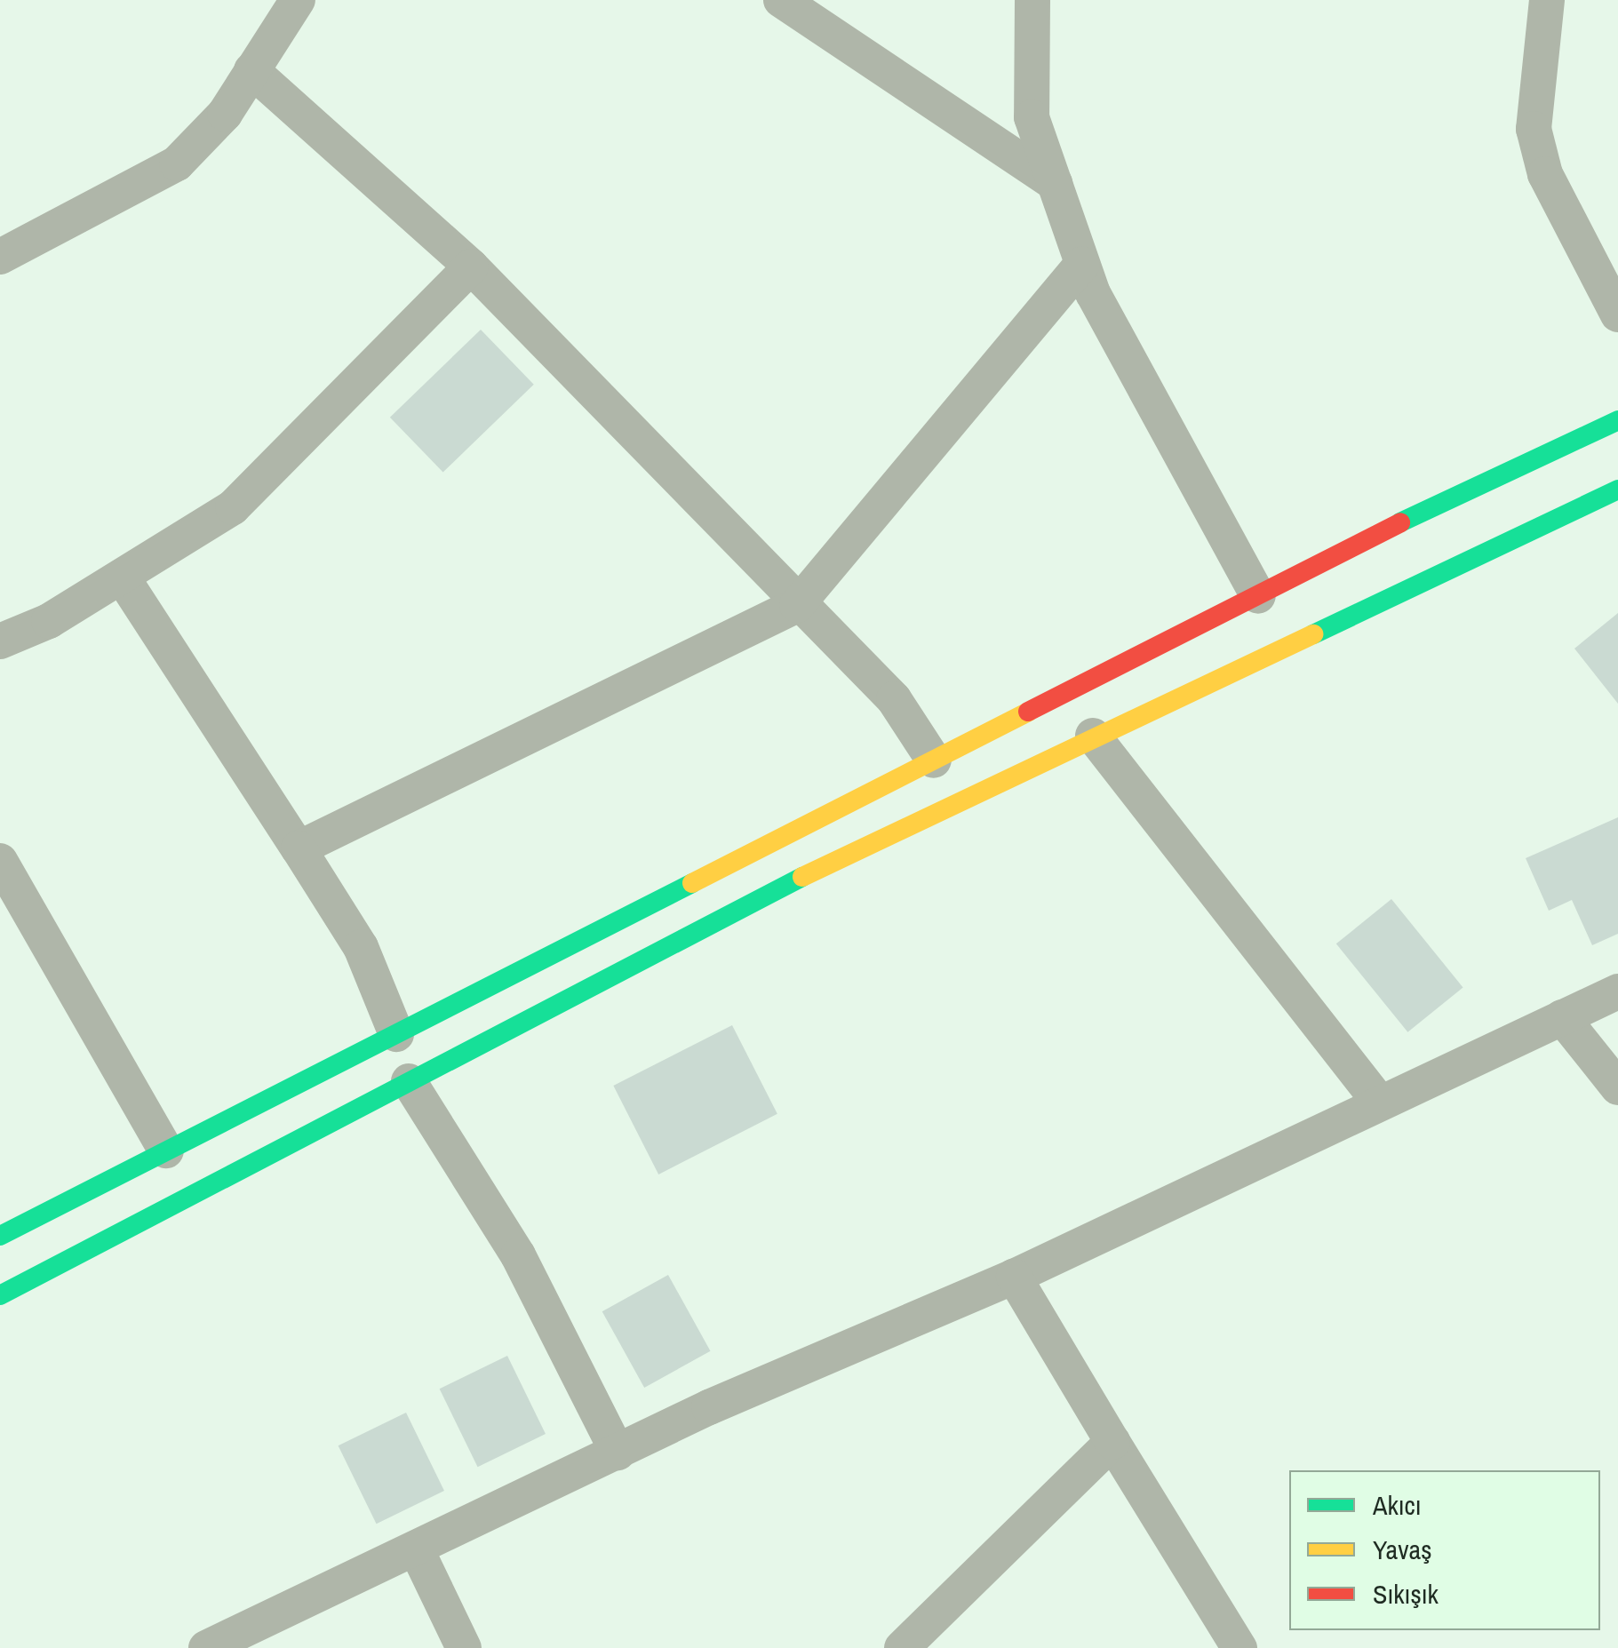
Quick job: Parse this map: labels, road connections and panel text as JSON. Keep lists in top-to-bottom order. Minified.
{"legend":["Akıcı","Yavaş","Sıkışık"]}
